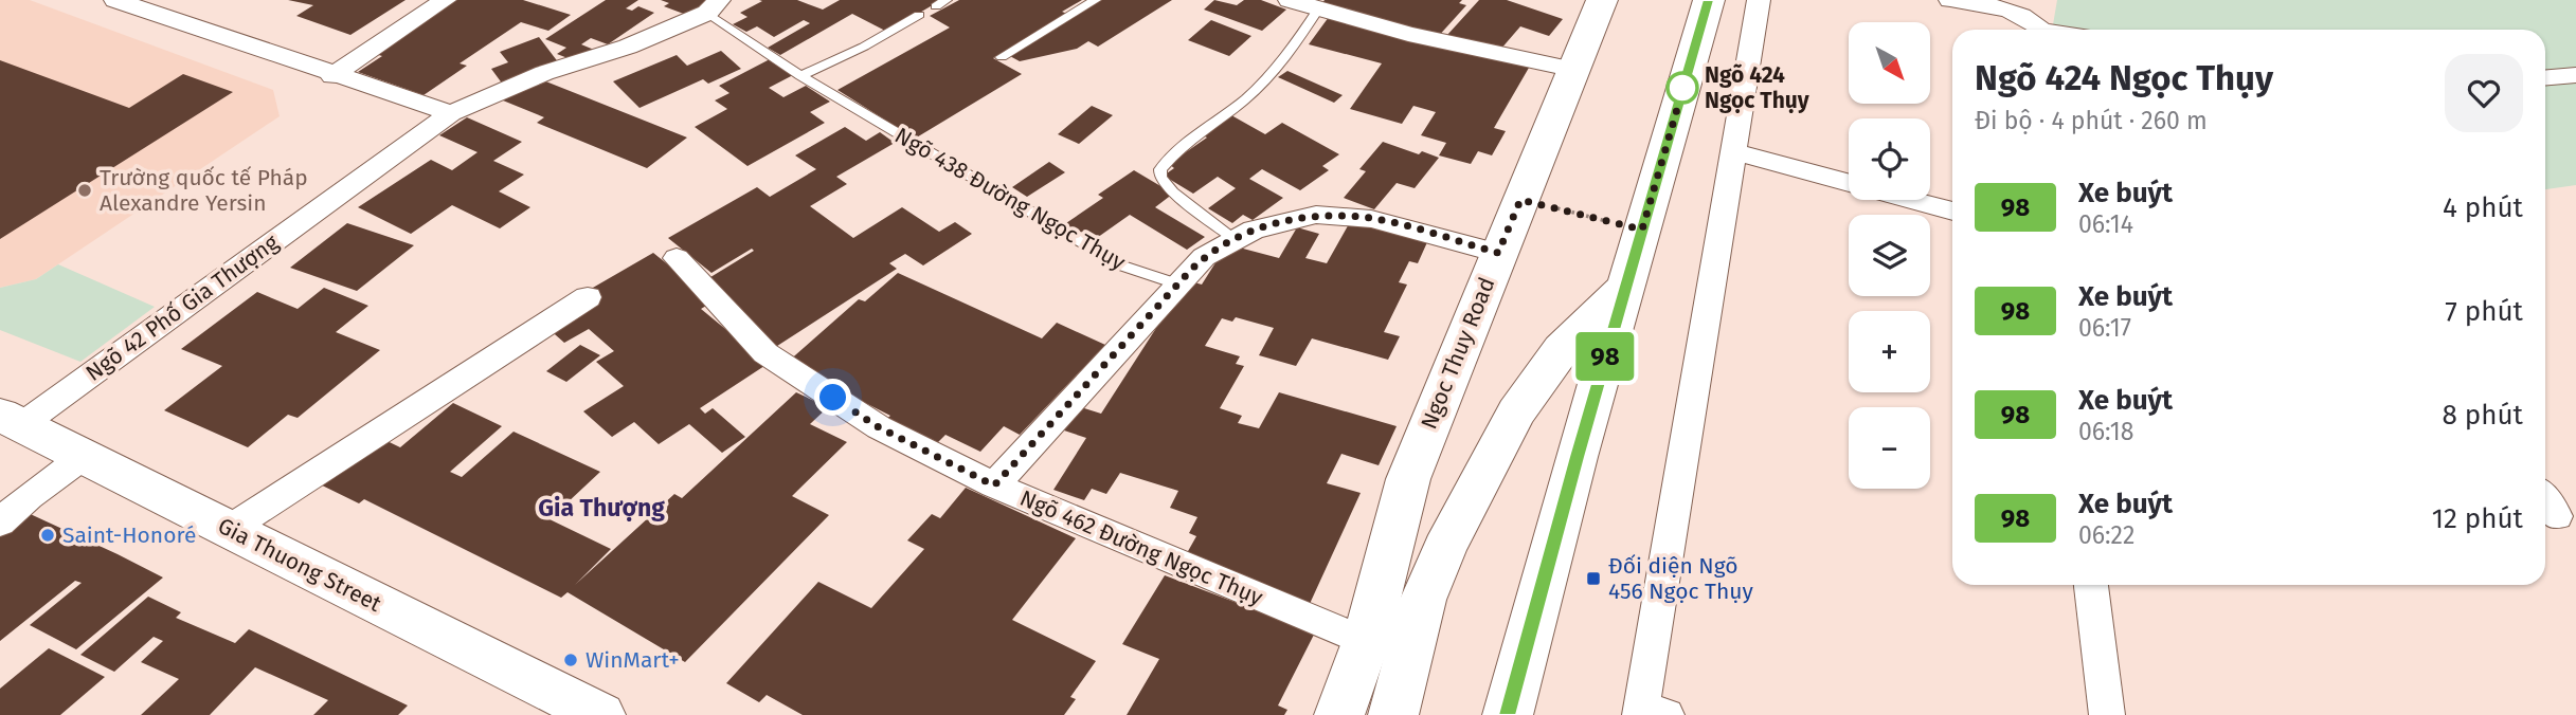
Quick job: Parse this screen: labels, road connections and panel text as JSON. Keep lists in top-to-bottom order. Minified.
{"streets":{"street":["Ngõ 42 Phố Gia Thượng","Ngoc Thuy Road","Ngõ 462 Đường Ngọc Thụy","Gia Thuong Street"],"lane":["Ngõ 438 Đường Ngọc Thụy"]},"crossings":[["Ngõ 438 Đường Ngọc Thụy","Ngõ 42 Phố Gia Thượng"],["Ngõ 42 Phố Gia Thượng","Gia Thuong Street"],["Ngoc Thuy Road","Ngõ 462 Đường Ngọc Thụy"]],"districts":["Gia Thượng"],"places":{"other":["Ngõ 424 Ngọc Thụy","Trường quốc tế Pháp Alexandre Yersin","Saint-Honoré","WinMart+"],"transit":["Đối diện Ngõ 456 Ngọc Thụy"]},"lines":["bus line 98"],"north":"bottom right","page":{"on_map":"98","map_buttons":["+","−"],"heading":["Ngõ 424 Ngọc Thụy","Đi bộ · 4 phút · 260 m"],"list":[{"mark":"98","name":"Xe buýt","note":"06:14","value":"4 phút"},{"mark":"98","name":"Xe buýt","note":"06:17","value":"7 phút"},{"mark":"98","name":"Xe buýt","note":"06:18","value":"8 phút"},{"mark":"98","name":"Xe buýt","note":"06:22","value":"12 phút"}]}}
